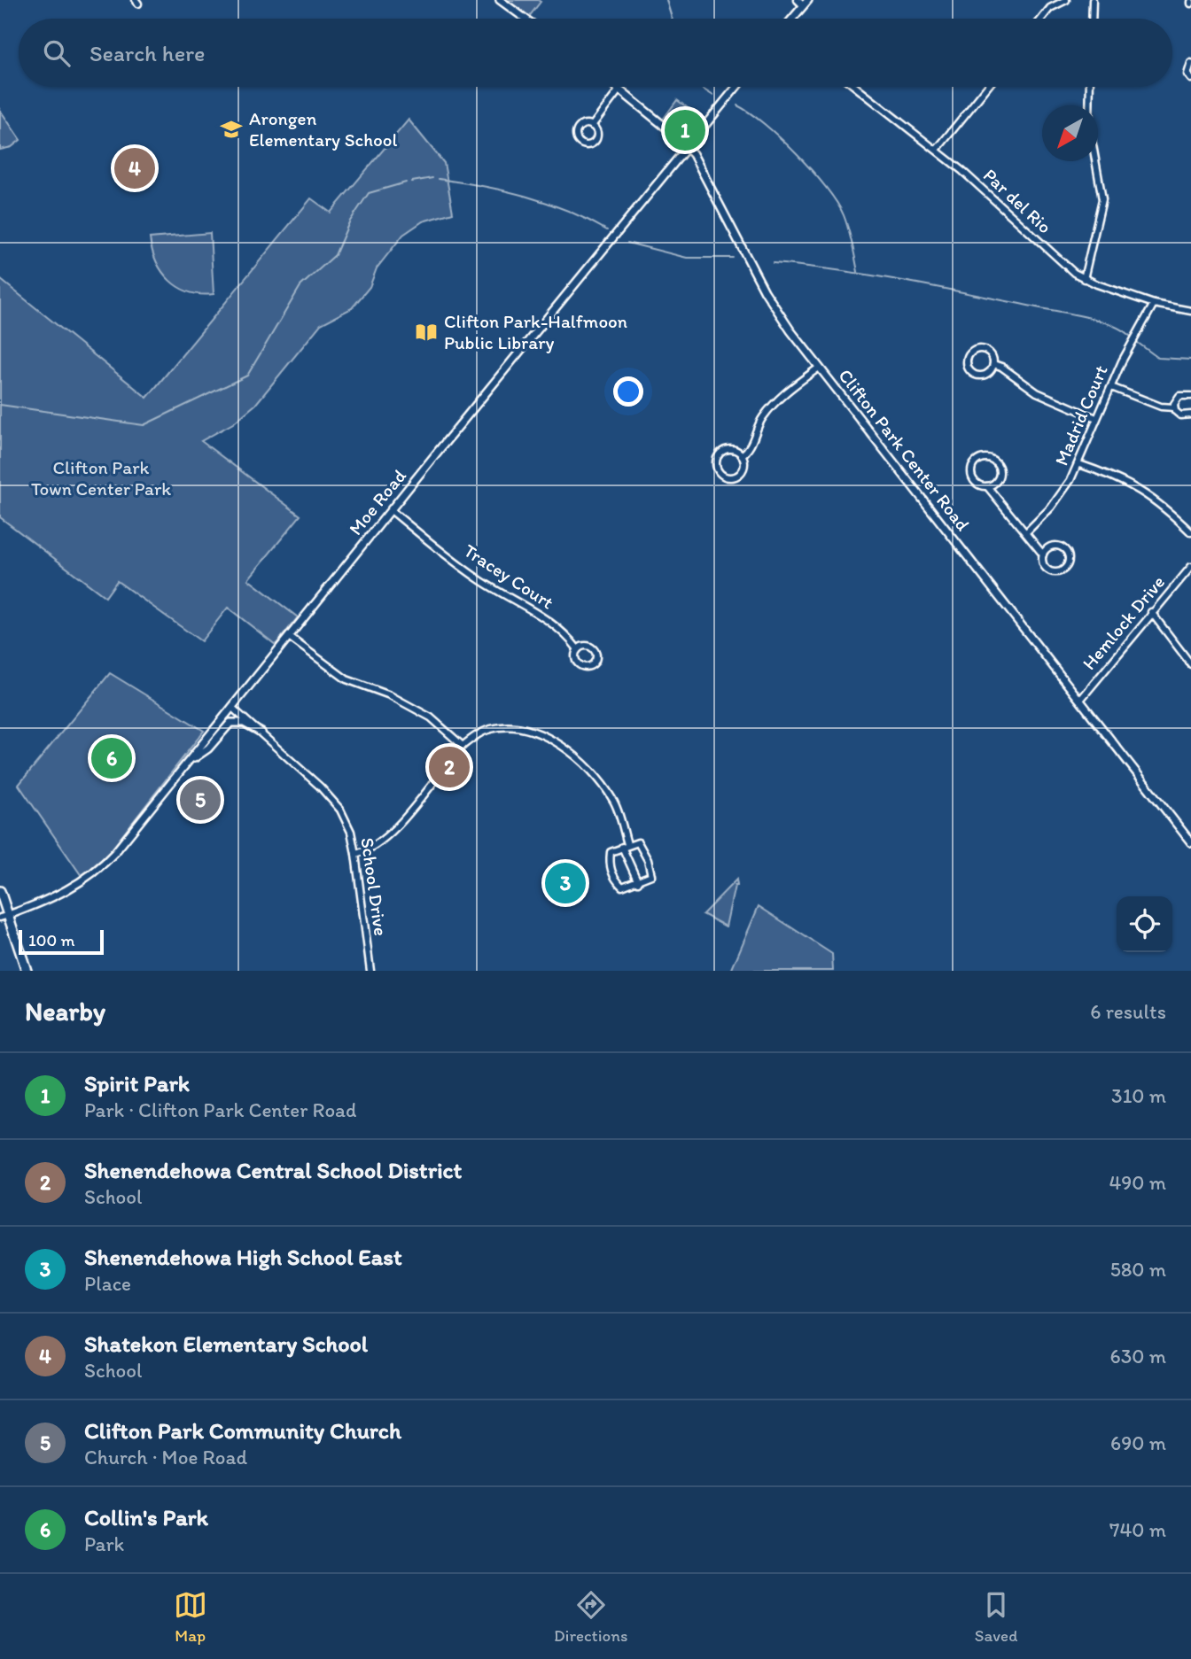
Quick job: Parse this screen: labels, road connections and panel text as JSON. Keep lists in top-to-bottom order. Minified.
{"streets":{"street":["Par del Rio","Madrid Court","Clifton Park Center Road","Moe Road","Tracey Court","Hemlock Drive","School Drive"]},"crossings":[["Par del Rio","Madrid Court"],["Clifton Park Center Road","Moe Road"],["Clifton Park Center Road","Hemlock Drive"],["Moe Road","Tracey Court"],["Moe Road","School Drive"]],"parks":["Clifton Park Town Center Park"],"places":{"school or university":["Arongen Elementary School"],"library":["Clifton Park-Halfmoon Public Library"]},"scale_bar":"100 m","north":"bottom left","page":{"search":"Search here","pins":["1","4","6","2","5","3"],"scale":"100 m","heading":["Nearby","6 results"],"list":[{"mark":"1","name":"Spirit Park","note":"Park · Clifton Park Center Road","value":"310 m"},{"mark":"2","name":"Shenendehowa Central School District","note":"School","value":"490 m"},{"mark":"3","name":"Shenendehowa High School East","note":"Place","value":"580 m"},{"mark":"4","name":"Shatekon Elementary School","note":"School","value":"630 m"},{"mark":"5","name":"Clifton Park Community Church","note":"Church · Moe Road","value":"690 m"},{"mark":"6","name":"Collin's Park","note":"Park","value":"740 m"}],"nav":["Map","Directions","Saved"]}}
